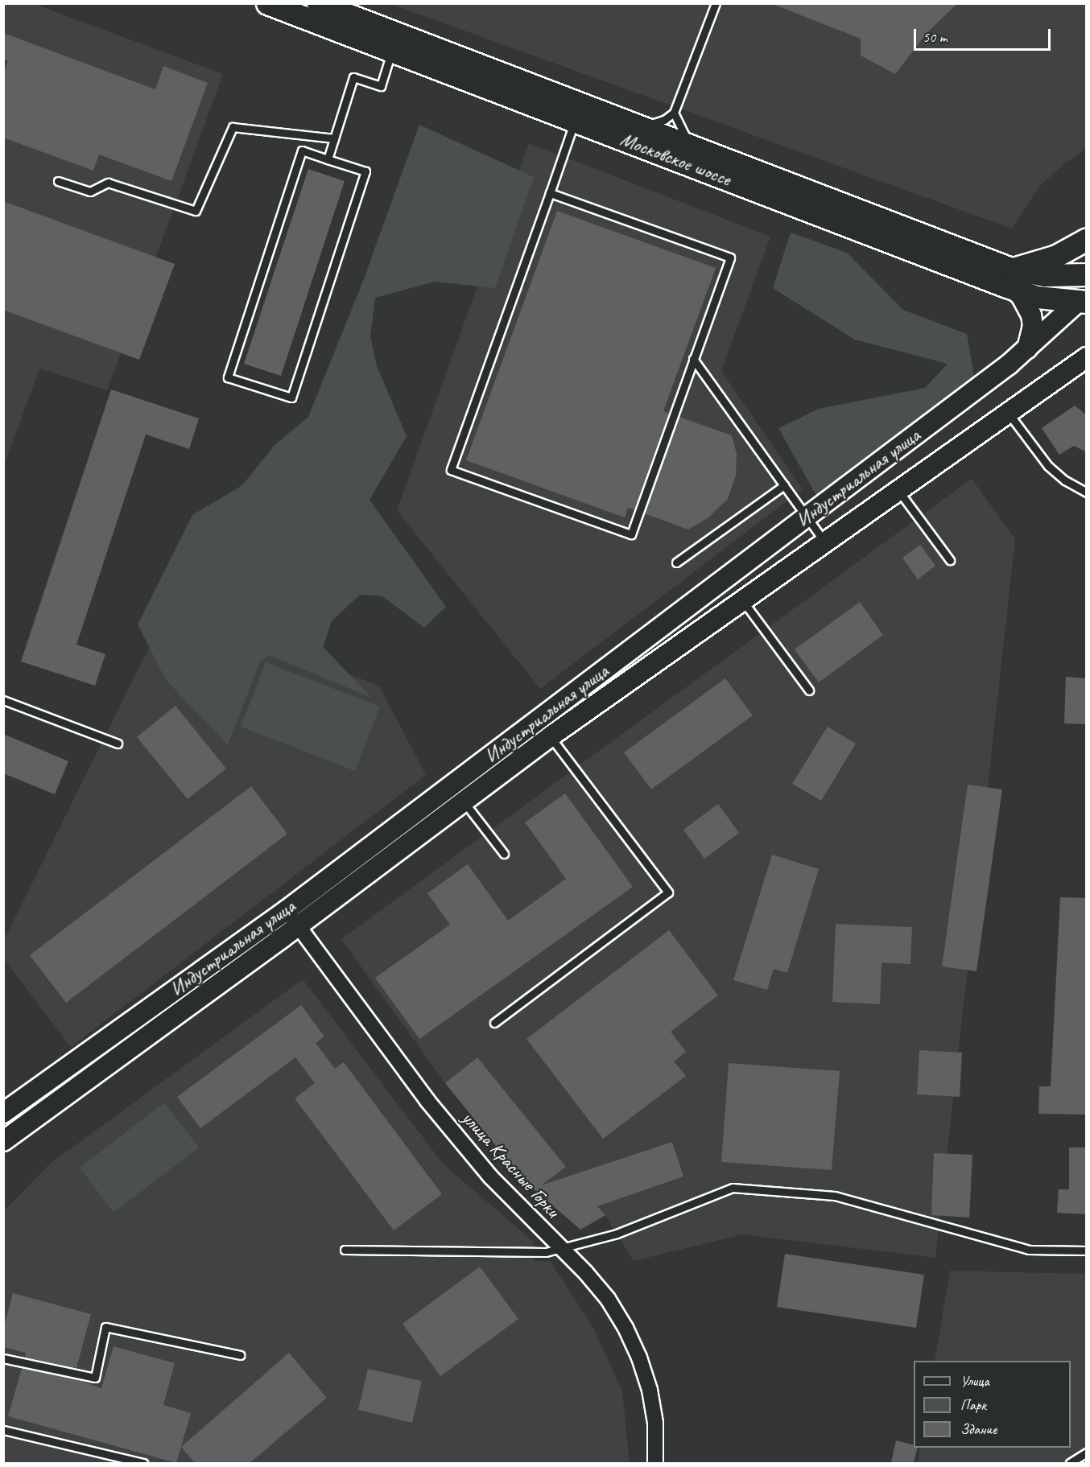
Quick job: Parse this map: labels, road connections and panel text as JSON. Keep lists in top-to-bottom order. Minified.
{"streets":{"main road":["Московское шоссе"],"street":["Индустриальная улица","улица Красные Горки"]},"crossings":[["Московское шоссе","Индустриальная улица"],["Индустриальная улица","улица Красные Горки"]],"legend":["Улица","Парк","Здание"],"scale_bar":"50 m"}
